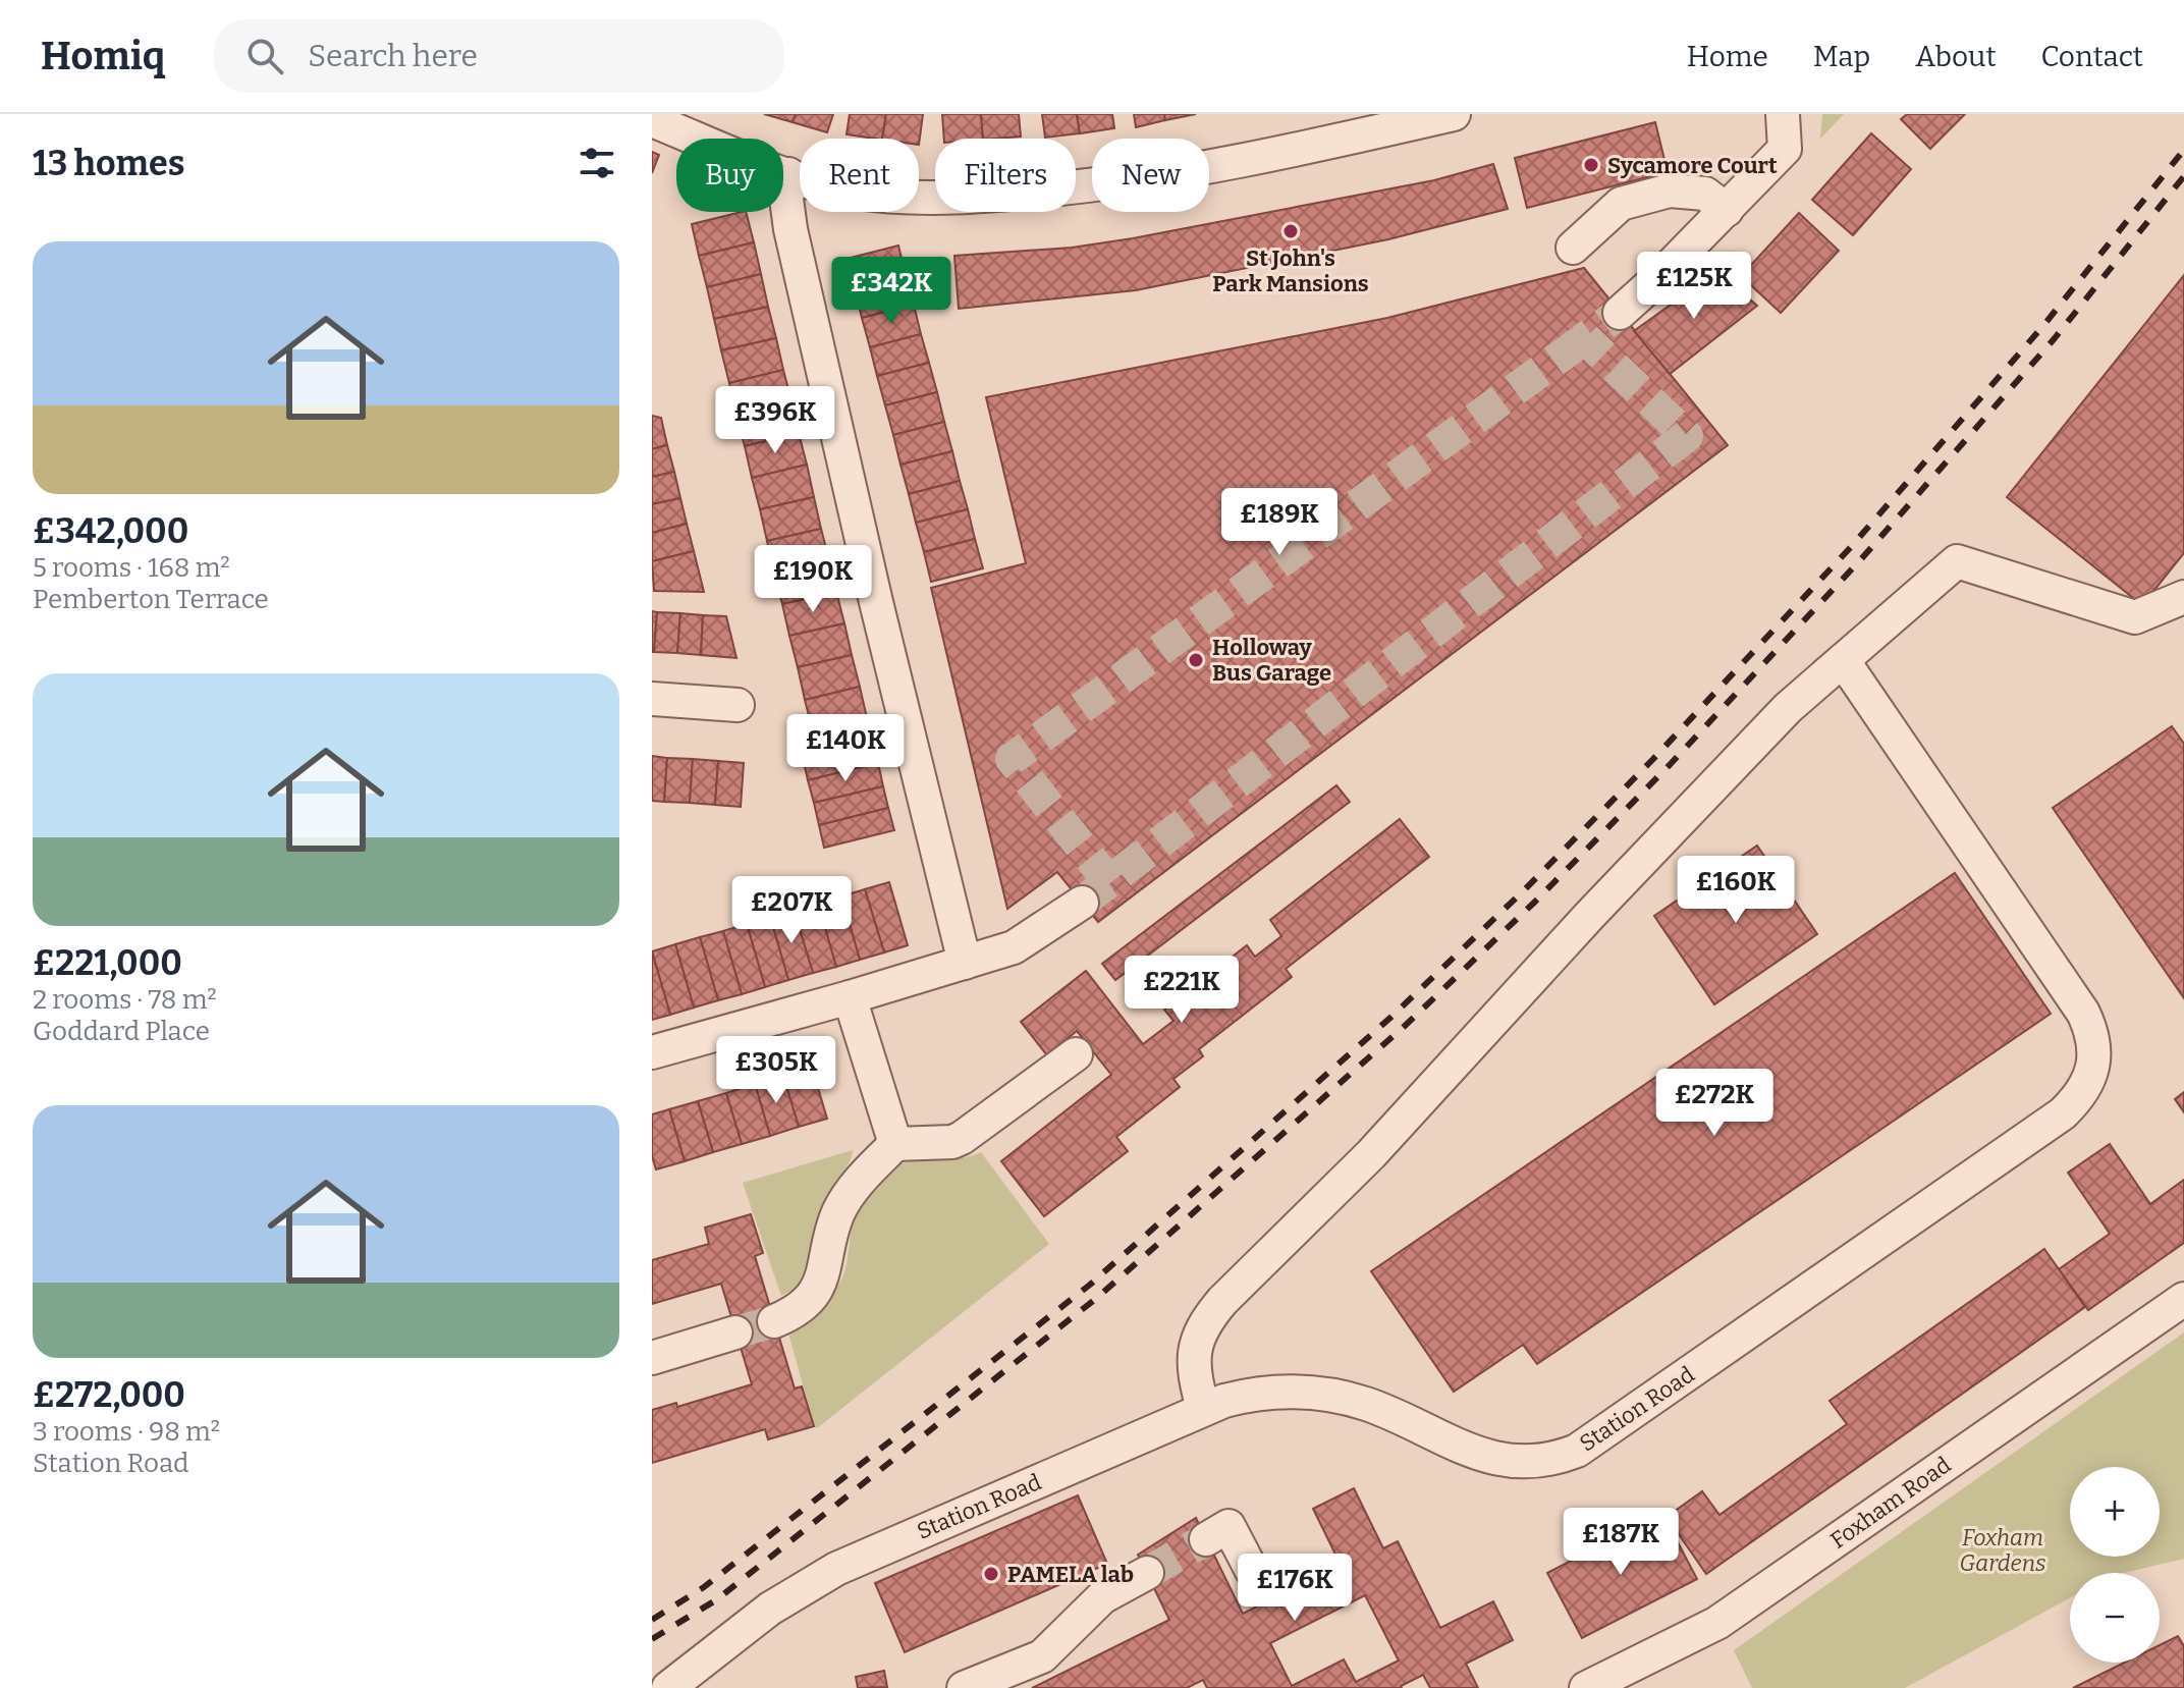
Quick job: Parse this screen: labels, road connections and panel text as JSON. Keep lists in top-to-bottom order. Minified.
{"streets":{"street":["Station Road","Foxham Road"]},"parks":["Foxham Gardens"],"places":["Sycamore Court","St John's Park Mansions","Holloway Bus Garage","PAMELA lab"],"page":{"header":"Homiq","search":"Search here","nav":["Home","Map","About","Contact"],"heading":"13 homes","chip":["Buy","Rent","Filters","New"],"list":[{"name":"£342,000","note":"5 rooms · 168 m² · Pemberton Terrace"},{"name":"£221,000","note":"2 rooms · 78 m² · Goddard Place"},{"name":"£272,000","note":"3 rooms · 98 m² · Station Road"}],"price":["£125K","£342K","£396K","£189K","£190K","£140K","£160K","£207K","£221K","£305K","£272K","£187K","£176K"],"map_buttons":["+","−"]}}
